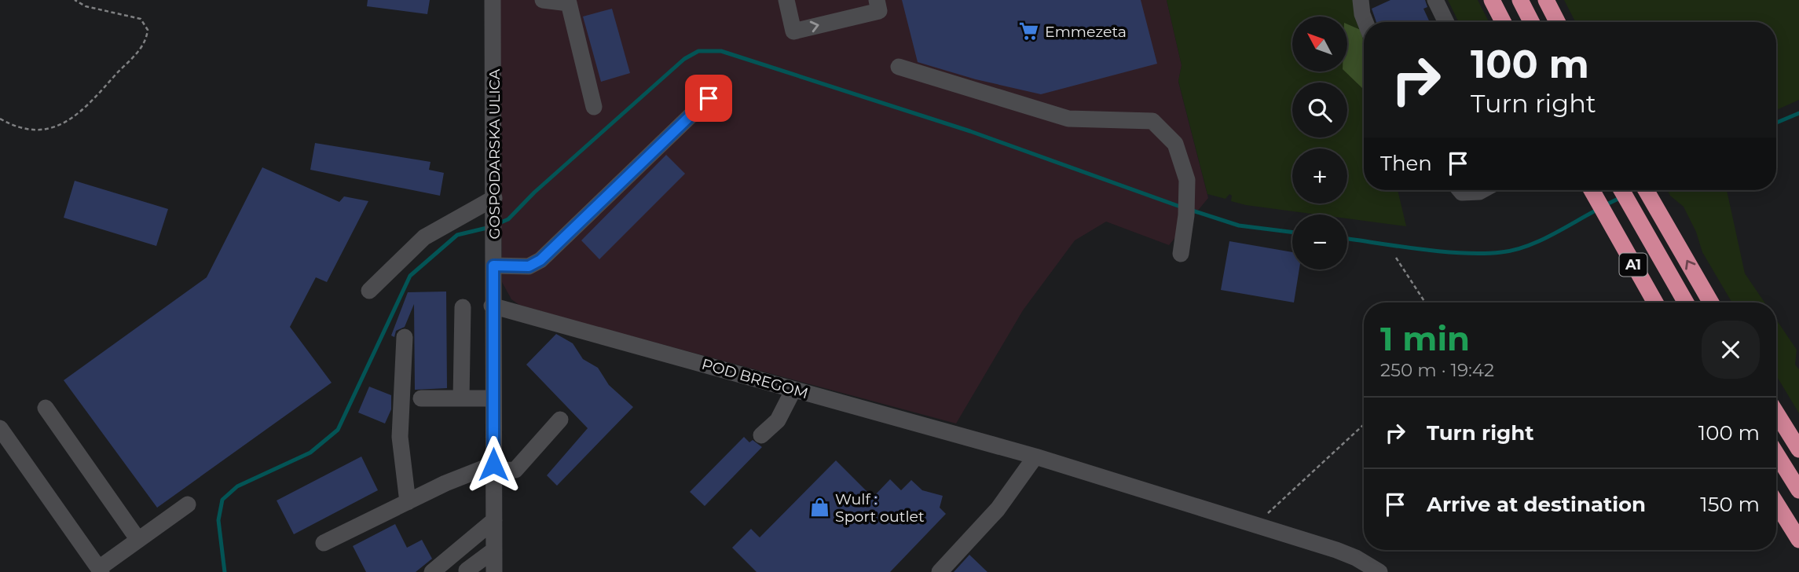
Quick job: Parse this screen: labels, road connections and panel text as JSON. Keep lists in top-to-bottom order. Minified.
{"streets":{"highway":["A1"],"street":["GOSPODARSKA ULICA","POD BREGOM"]},"crossings":[["GOSPODARSKA ULICA","POD BREGOM"]],"places":{"supermarket":["Emmezeta"],"shop":["Wulf : Sport outlet"]},"north":"top left","page":{"map_buttons":["+","−"],"turn":["100 m","Turn right"],"then":"Then","heading":["1 min","250 m · 19:42"],"list":[{"name":"Turn right","value":"100 m"},{"name":"Arrive at destination","value":"150 m"}]}}
